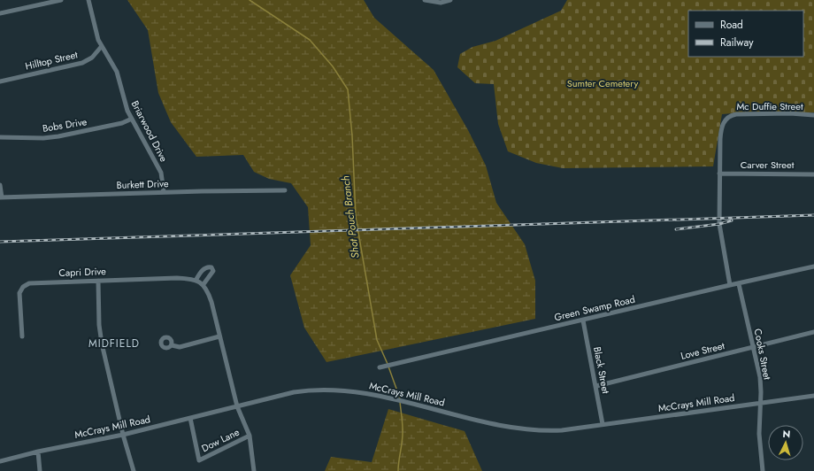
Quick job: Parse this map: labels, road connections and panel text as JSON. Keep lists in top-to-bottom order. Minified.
{"streets":{"street":["Hilltop Street","Mc Duffie Street","Bobs Drive","Briarwood Drive","Carver Street","Burkett Drive","Capri Drive","Green Swamp Road","Love Street","Cooks Street","Black Street","McCrays Mill Road","Dow Lane"]},"crossings":[["Hilltop Street","Briarwood Drive"],["Mc Duffie Street","Carver Street"],["Bobs Drive","Briarwood Drive"],["Briarwood Drive","Burkett Drive"],["Green Swamp Road","Cooks Street"],["Green Swamp Road","Black Street"],["Love Street","Cooks Street"],["Love Street","Black Street"],["Cooks Street","McCrays Mill Road"],["Black Street","McCrays Mill Road"],["McCrays Mill Road","Dow Lane"]],"districts":["MIDFIELD"],"water":["Shot Pouch Branch"],"parks":["Sumter Cemetery"],"legend":["Road","Railway"],"north":"top"}
